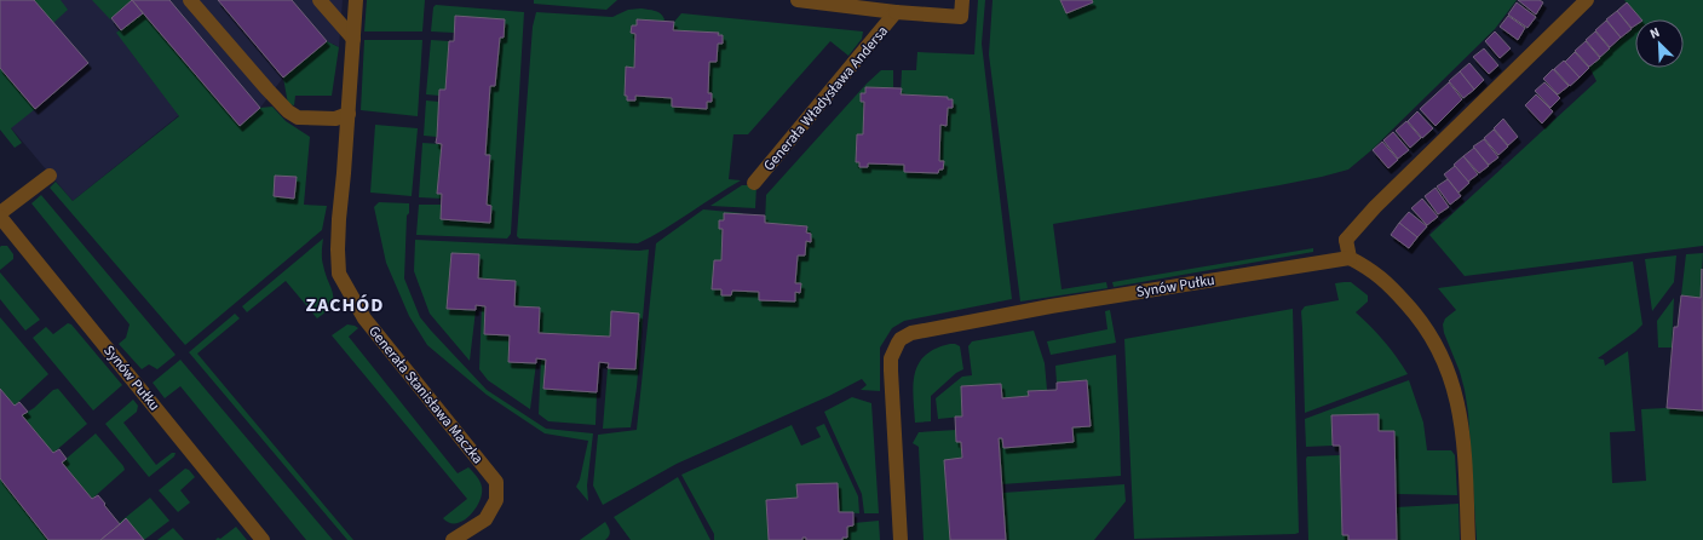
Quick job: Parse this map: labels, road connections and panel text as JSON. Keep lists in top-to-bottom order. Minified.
{"streets":{"street":["Generała Władysława Andersa","Synów Pułku","Generała Stanisława Maczka"]},"districts":["ZACHÓD"],"north":"top left"}
